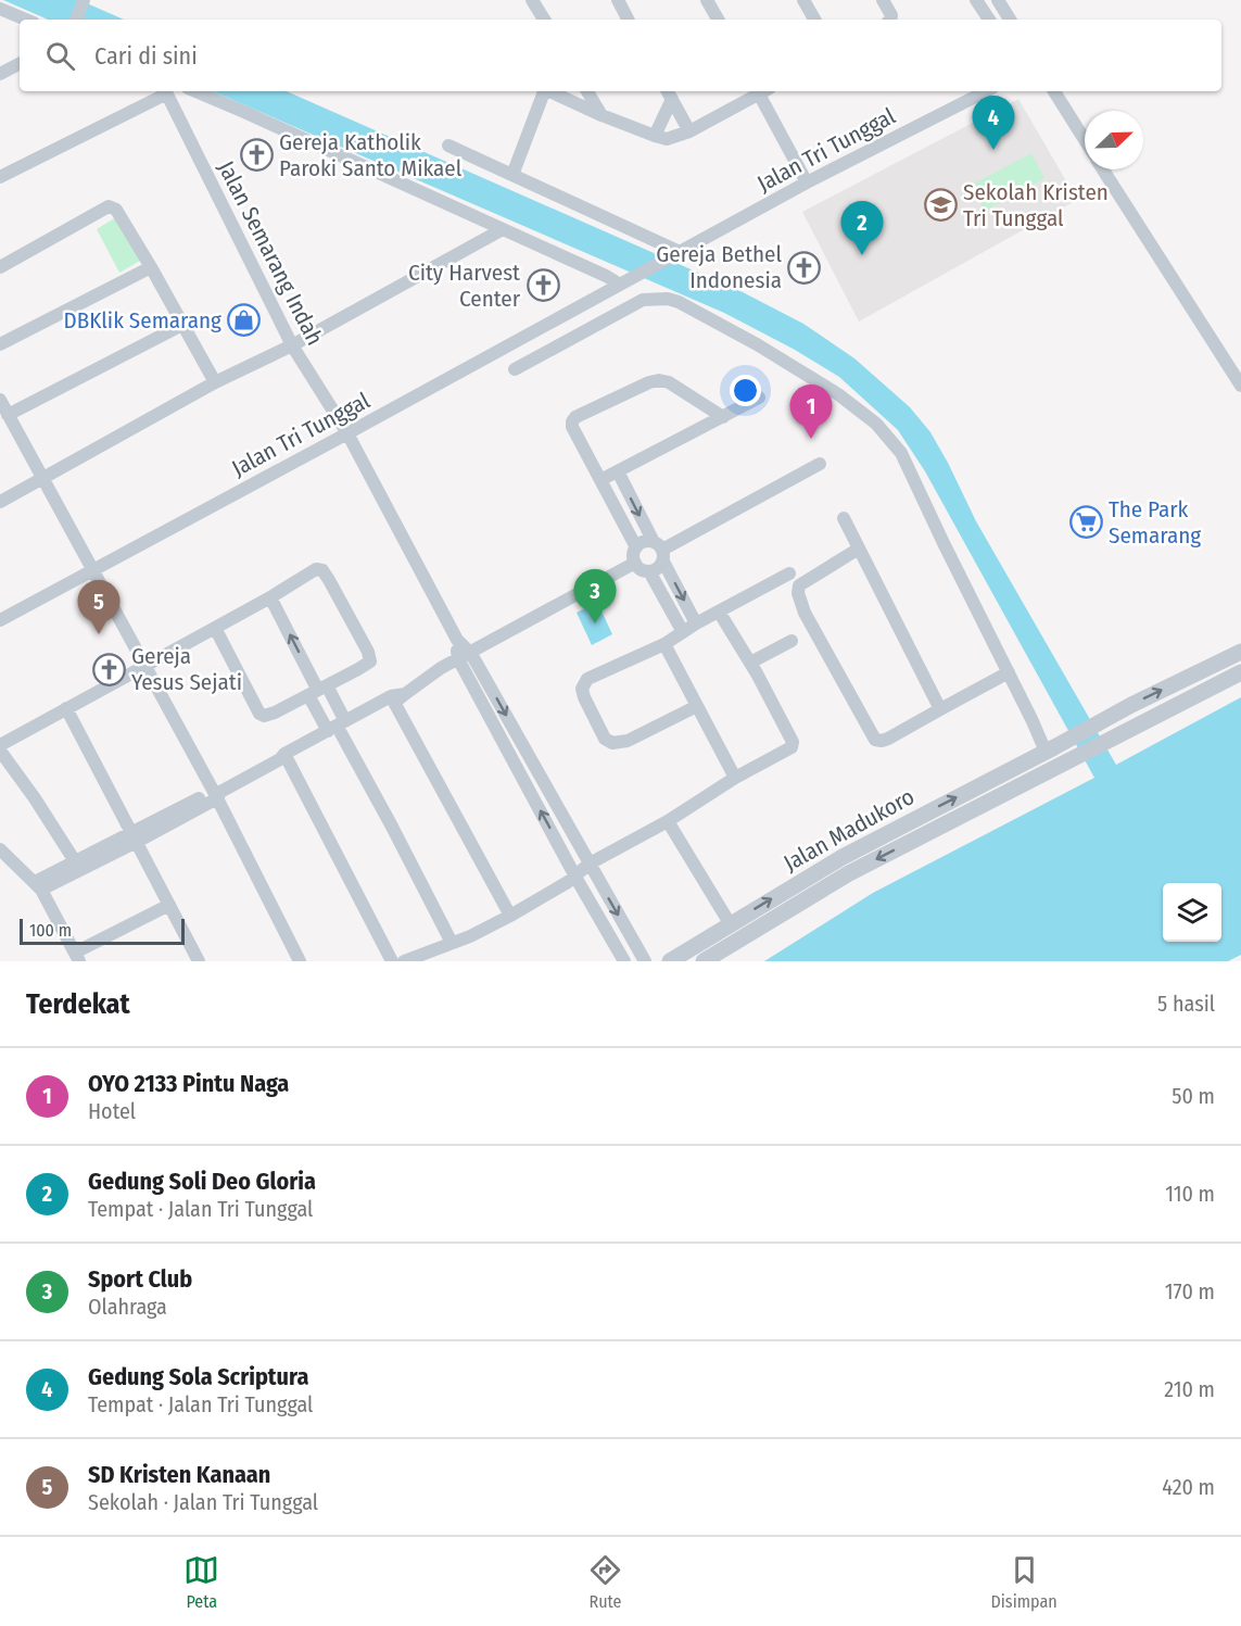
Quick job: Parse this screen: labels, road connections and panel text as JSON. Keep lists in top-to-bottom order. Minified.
{"streets":{"street":["Jalan Tri Tunggal","Jalan Semarang Indah","Jalan Madukoro"]},"crossings":[["Jalan Tri Tunggal","Jalan Semarang Indah"]],"places":{"church":["Gereja Katholik Paroki Santo Mikael","Gereja Bethel Indonesia","City Harvest Center","Gereja Yesus Sejati"],"school or university":["Sekolah Kristen Tri Tunggal"],"shop":["DBKlik Semarang"],"supermarket":["The Park Semarang"]},"scale_bar":"100 m","north":"top right","page":{"search":"Cari di sini","pins":["4","2","1","3","5"],"scale":"100 m","heading":["Terdekat","5 hasil"],"list":[{"mark":"1","name":"OYO 2133 Pintu Naga","note":"Hotel","value":"50 m"},{"mark":"2","name":"Gedung Soli Deo Gloria","note":"Tempat · Jalan Tri Tunggal","value":"110 m"},{"mark":"3","name":"Sport Club","note":"Olahraga","value":"170 m"},{"mark":"4","name":"Gedung Sola Scriptura","note":"Tempat · Jalan Tri Tunggal","value":"210 m"},{"mark":"5","name":"SD Kristen Kanaan","note":"Sekolah · Jalan Tri Tunggal","value":"420 m"}],"nav":["Peta","Rute","Disimpan"]}}
